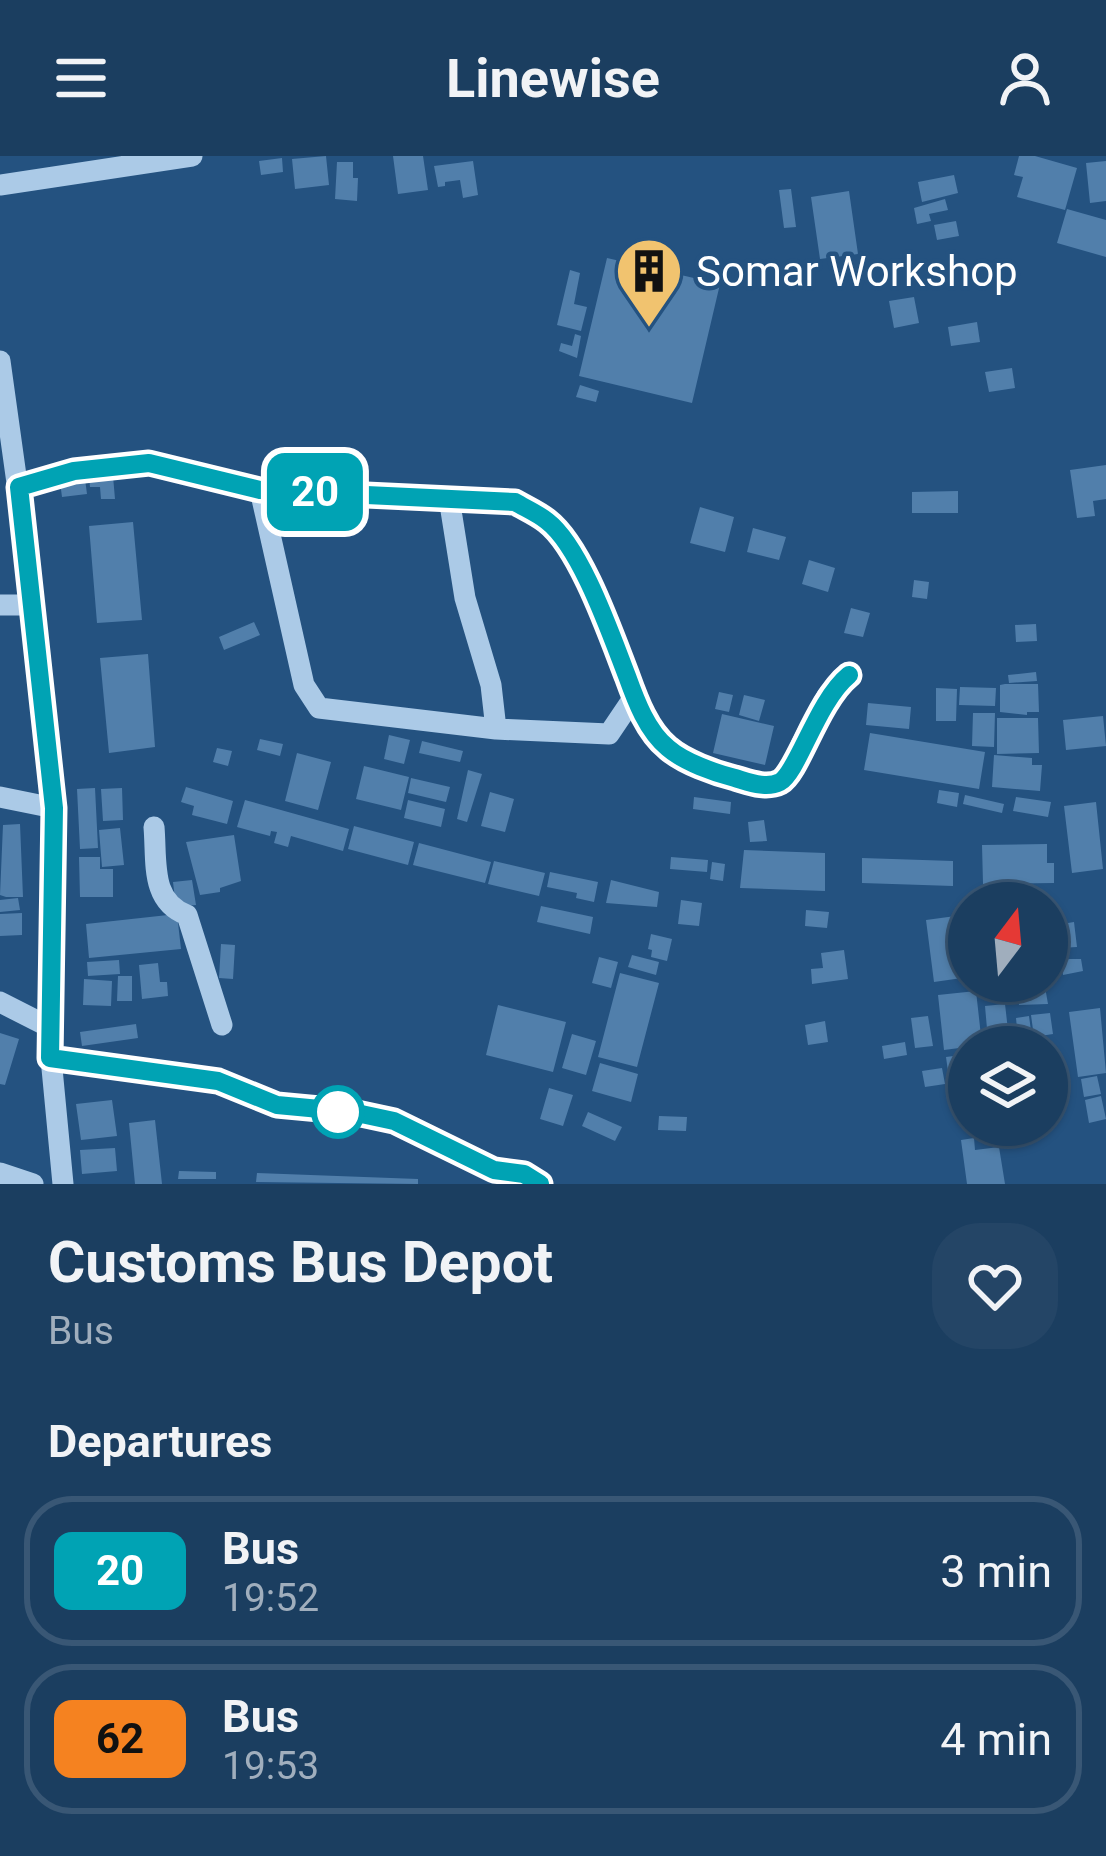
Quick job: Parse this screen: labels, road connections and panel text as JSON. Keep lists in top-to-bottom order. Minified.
{"places":{"building":["Somar Workshop"]},"lines":["bus line 20"],"north":"top","page":{"header":"Linewise","on_map":"20","heading":[["Customs Bus Depot","Bus"],"Departures"],"list":[{"mark":"20","name":"Bus","note":"19:52","value":"3 min"},{"mark":"62","name":"Bus","note":"19:53","value":"4 min"}]}}
